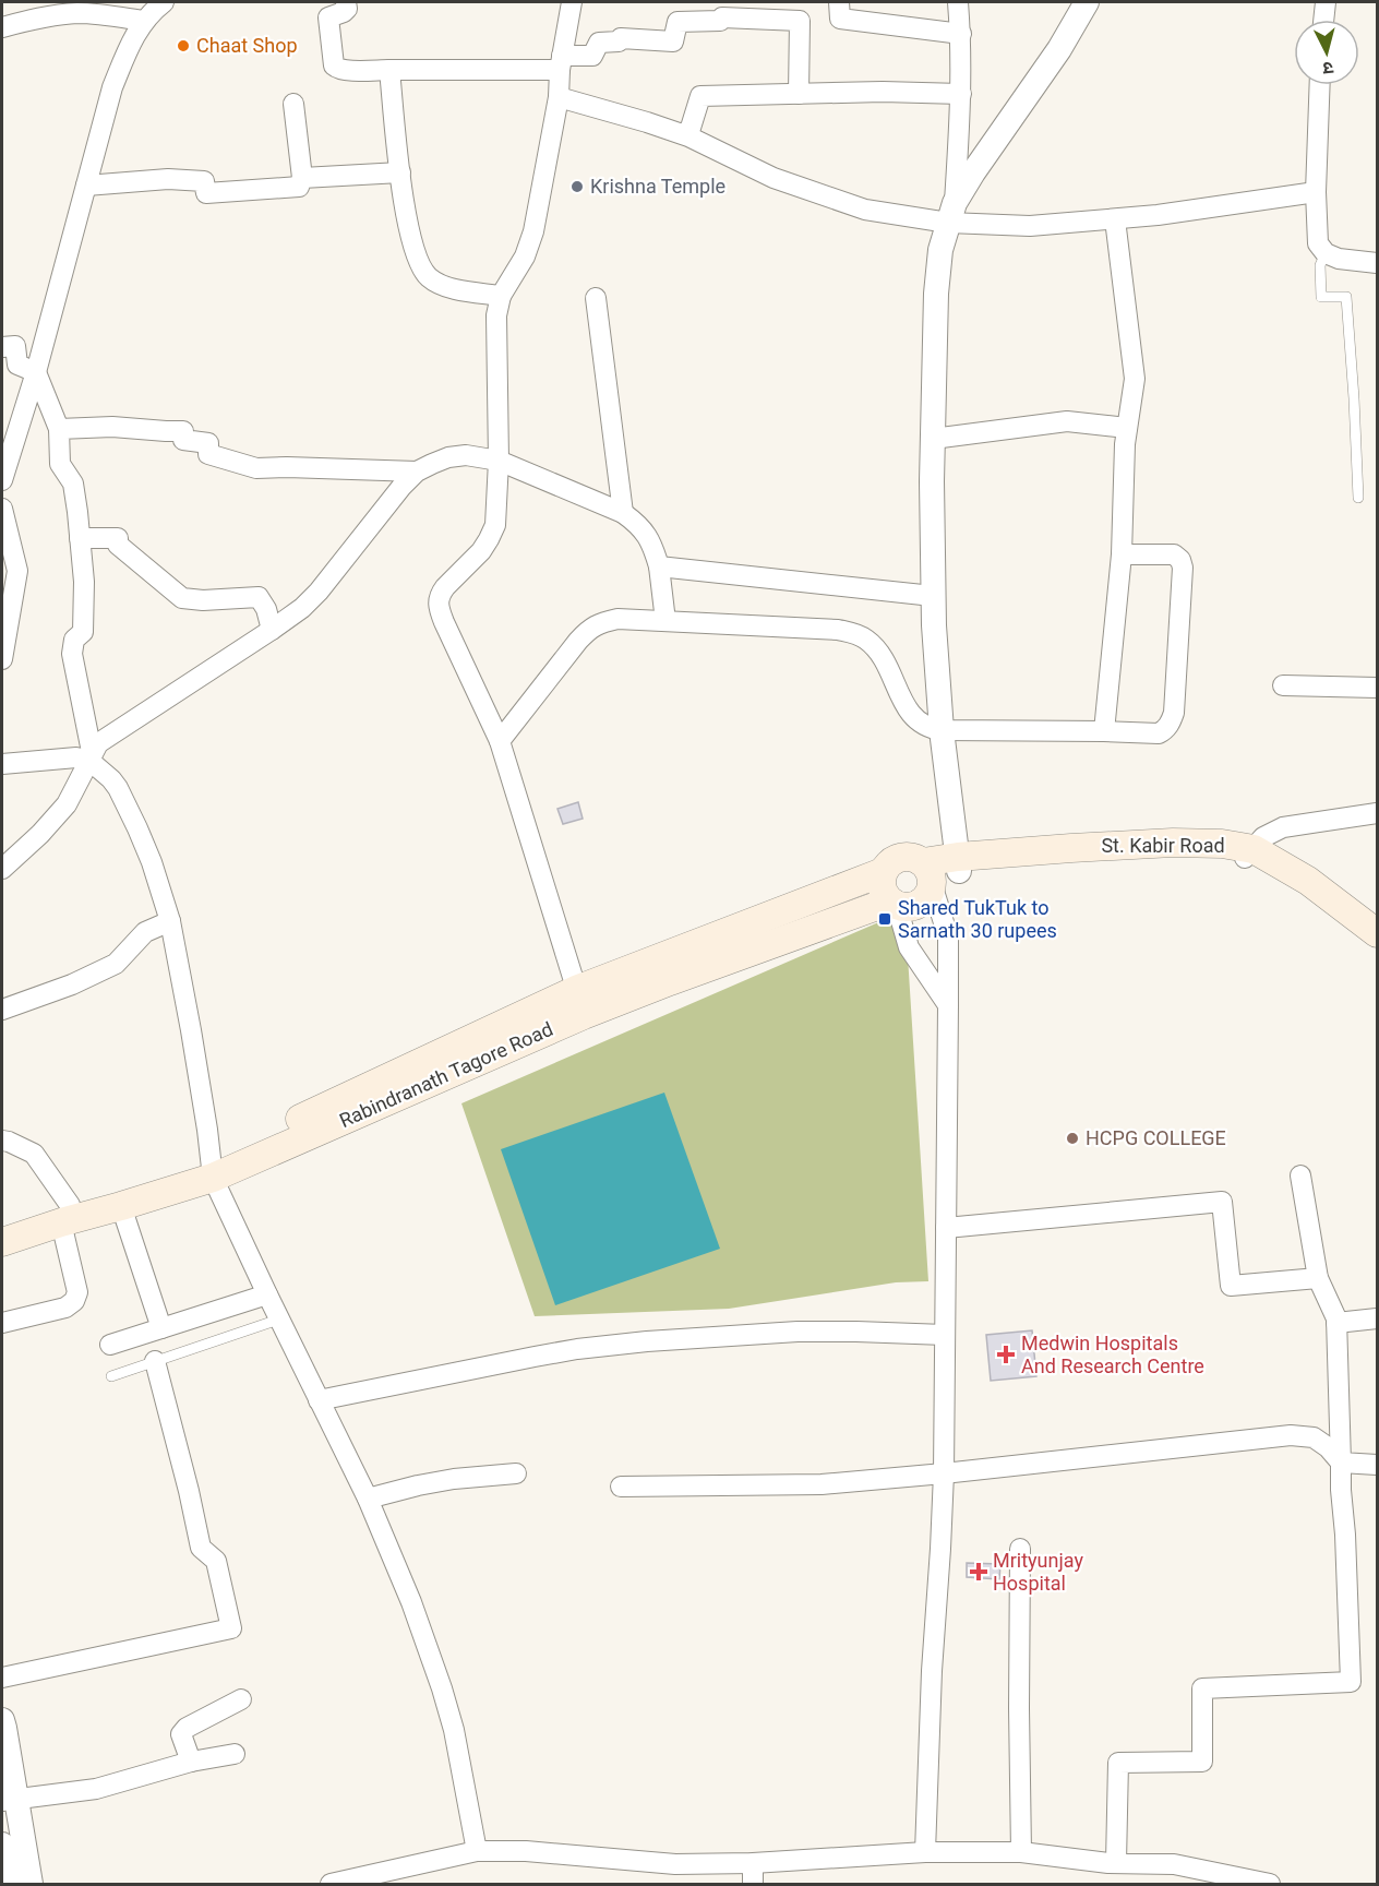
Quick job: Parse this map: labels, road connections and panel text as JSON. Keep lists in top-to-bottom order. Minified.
{"streets":{"main road":["St. Kabir Road","Rabindranath Tagore Road"]},"crossings":[["St. Kabir Road","Rabindranath Tagore Road"]],"places":{"other":["Chaat Shop","Krishna Temple","HCPG COLLEGE"],"transit":["Shared TukTuk to Sarnath 30 rupees"],"health":["Medwin Hospitals And Research Centre","Mrityunjay Hospital"]},"north":"bottom"}
